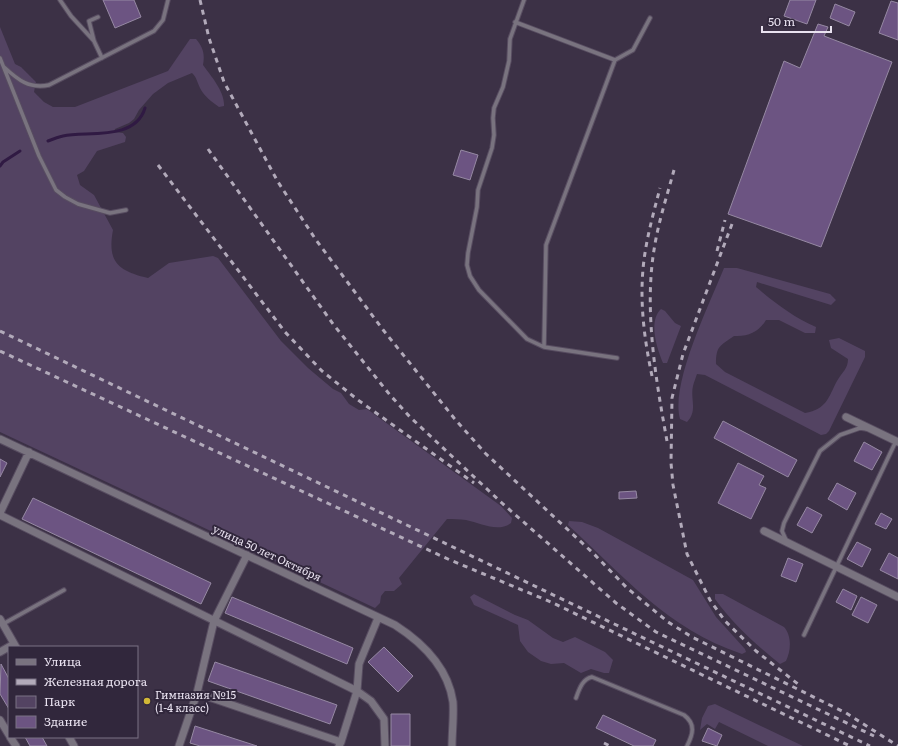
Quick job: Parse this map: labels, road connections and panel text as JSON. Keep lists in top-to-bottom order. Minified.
{"streets":{"street":["улица 50 лет Октября"]},"places":["Гимназия №15 (1-4 класс)"],"legend":["Улица","Железная дорога","Парк","Здание"],"scale_bar":"50 m"}
